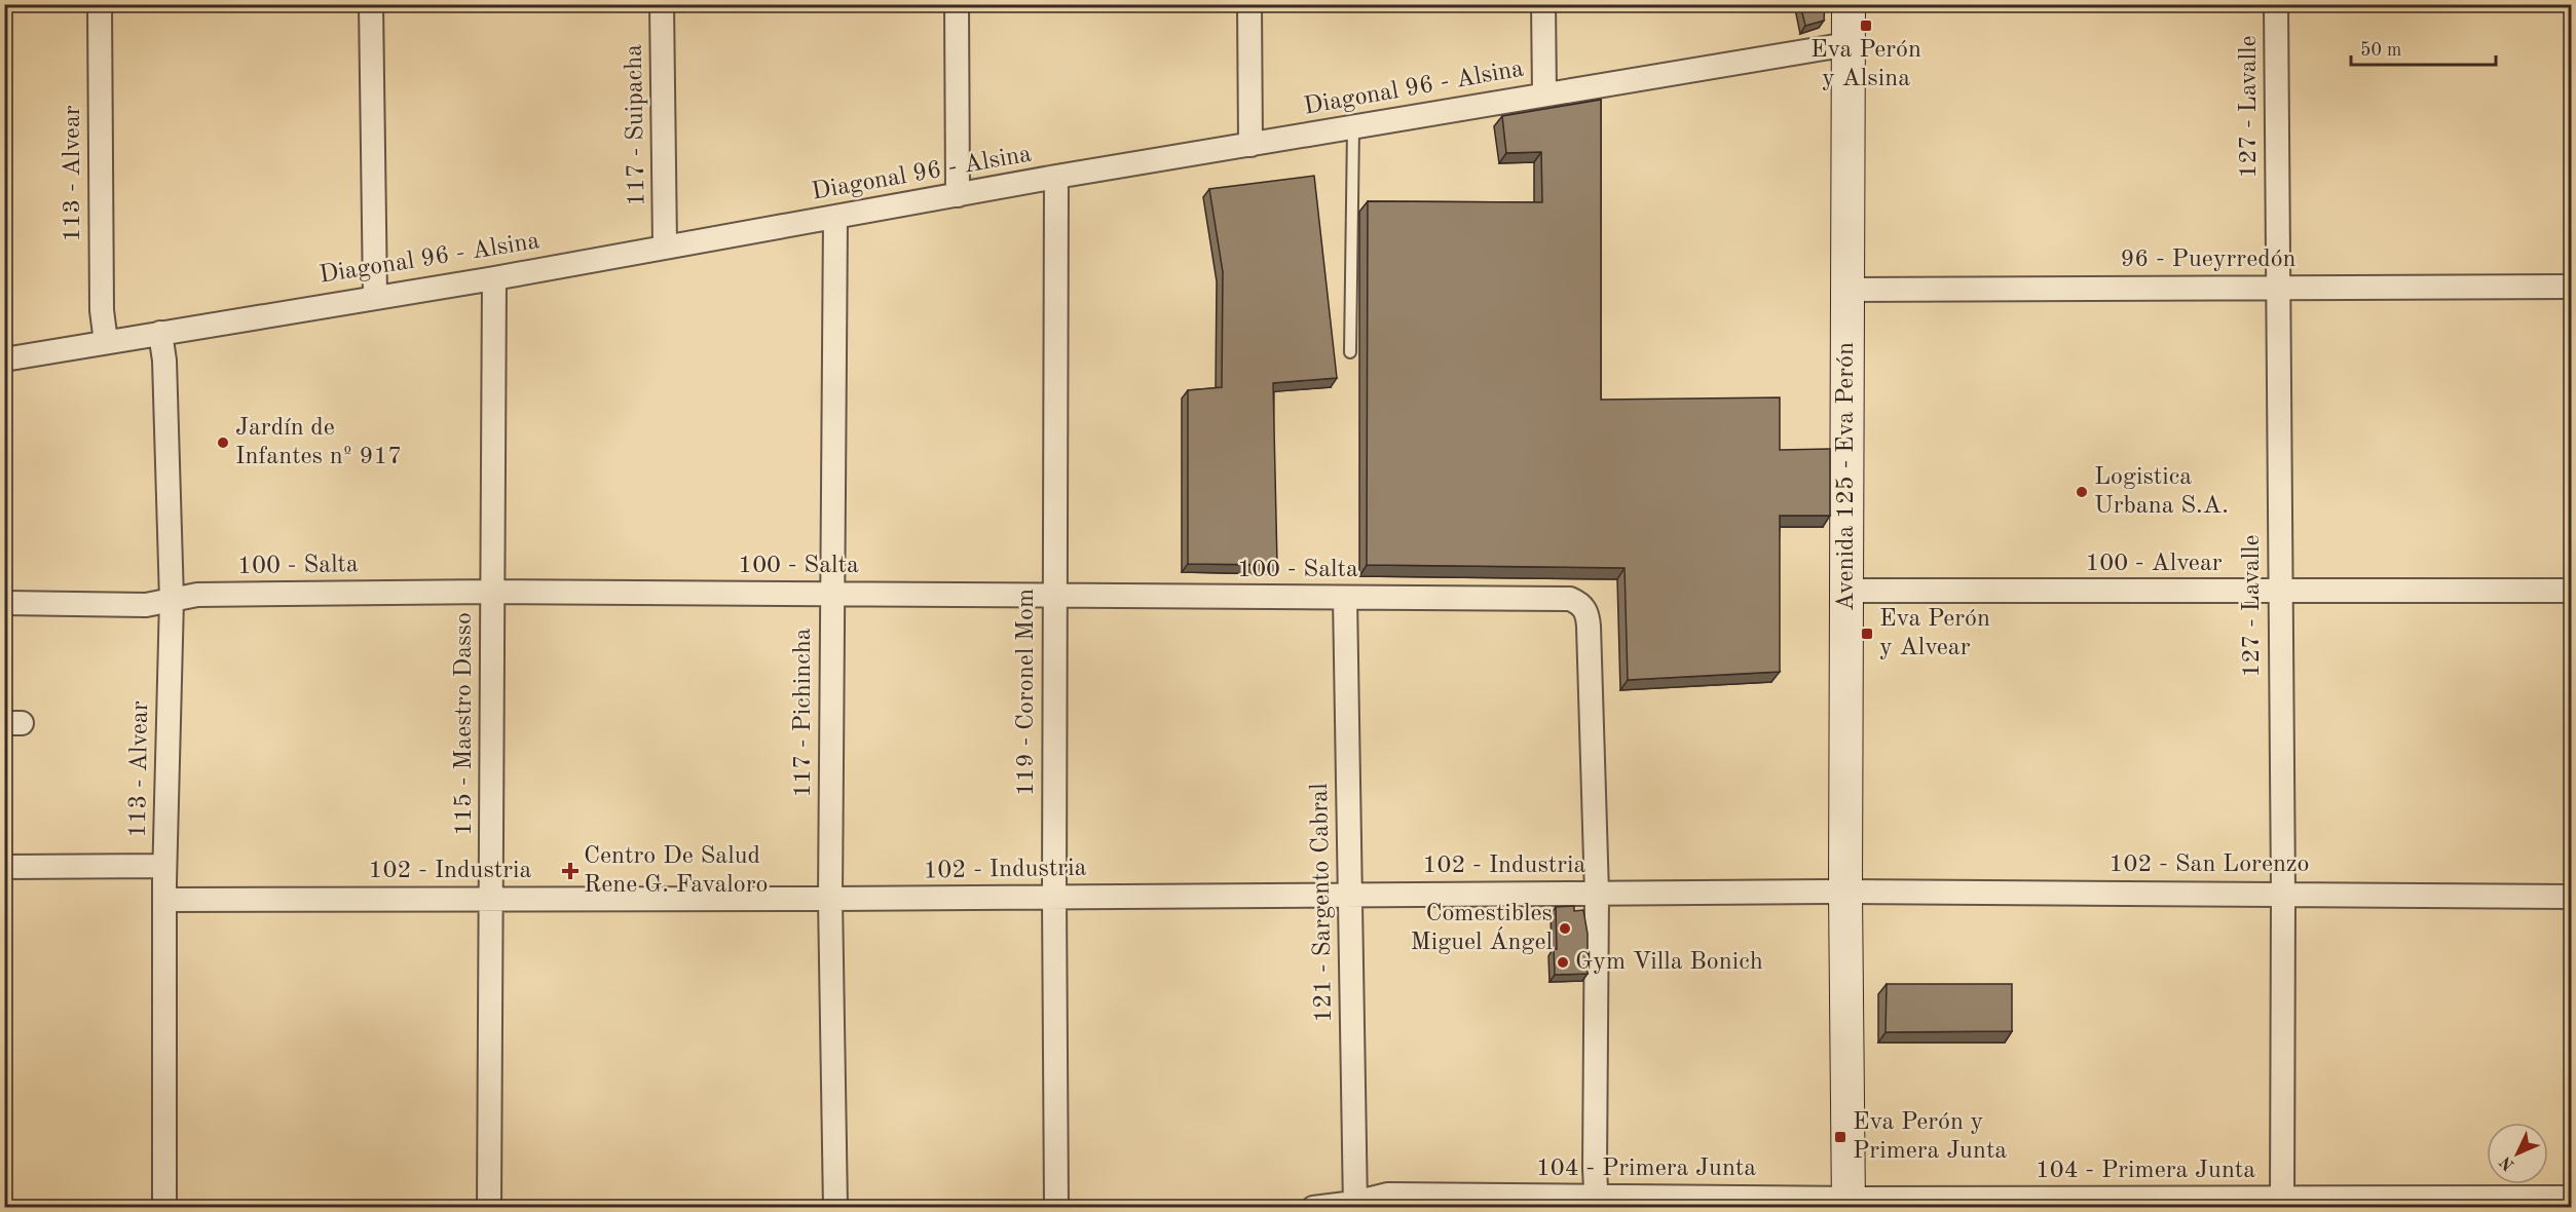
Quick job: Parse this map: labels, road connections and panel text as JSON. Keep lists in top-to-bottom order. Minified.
{"streets":{"main road":["Avenida 125 - Eva Perón"],"street":["Diagonal 96 - Alsina","127 - Lavalle","117 - Suipacha","113 - Alvear","96 - Pueyrredón","100 - Alvear","100 - Salta","119 - Coronel Mom","117 - Pichincha","115 - Maestro Dasso","102 - San Lorenzo","102 - Industria","121 - Sargento Cabral","104 - Primera Junta"]},"crossings":[["Diagonal 96 - Alsina","117 - Suipacha"],["Diagonal 96 - Alsina","113 - Alvear"],["Diagonal 96 - Alsina","Avenida 125 - Eva Perón"],["Diagonal 96 - Alsina","119 - Coronel Mom"],["Diagonal 96 - Alsina","117 - Pichincha"],["Diagonal 96 - Alsina","115 - Maestro Dasso"],["127 - Lavalle","96 - Pueyrredón"],["127 - Lavalle","100 - Alvear"],["127 - Lavalle","102 - San Lorenzo"],["127 - Lavalle","104 - Primera Junta"],["113 - Alvear","100 - Salta"],["113 - Alvear","102 - Industria"],["96 - Pueyrredón","Avenida 125 - Eva Perón"],["Avenida 125 - Eva Perón","100 - Alvear"],["Avenida 125 - Eva Perón","102 - San Lorenzo"],["Avenida 125 - Eva Perón","102 - Industria"],["Avenida 125 - Eva Perón","104 - Primera Junta"],["100 - Salta","119 - Coronel Mom"],["100 - Salta","117 - Pichincha"],["100 - Salta","115 - Maestro Dasso"],["100 - Salta","102 - Industria"],["100 - Salta","121 - Sargento Cabral"],["119 - Coronel Mom","102 - Industria"],["117 - Pichincha","102 - Industria"],["115 - Maestro Dasso","102 - Industria"],["102 - San Lorenzo","102 - Industria"],["102 - Industria","121 - Sargento Cabral"],["121 - Sargento Cabral","104 - Primera Junta"]],"places":{"transit":["Eva Perón y Alsina","Eva Perón y Alvear","Eva Perón y Primera Junta"],"other":["Jardín de Infantes nº 917","Logistica Urbana S.A.","Comestibles Miguel Ángel","Gym Villa Bonich"],"health":["Centro De Salud Rene G. Favaloro"]},"scale_bar":"50 m","north":"bottom left"}
